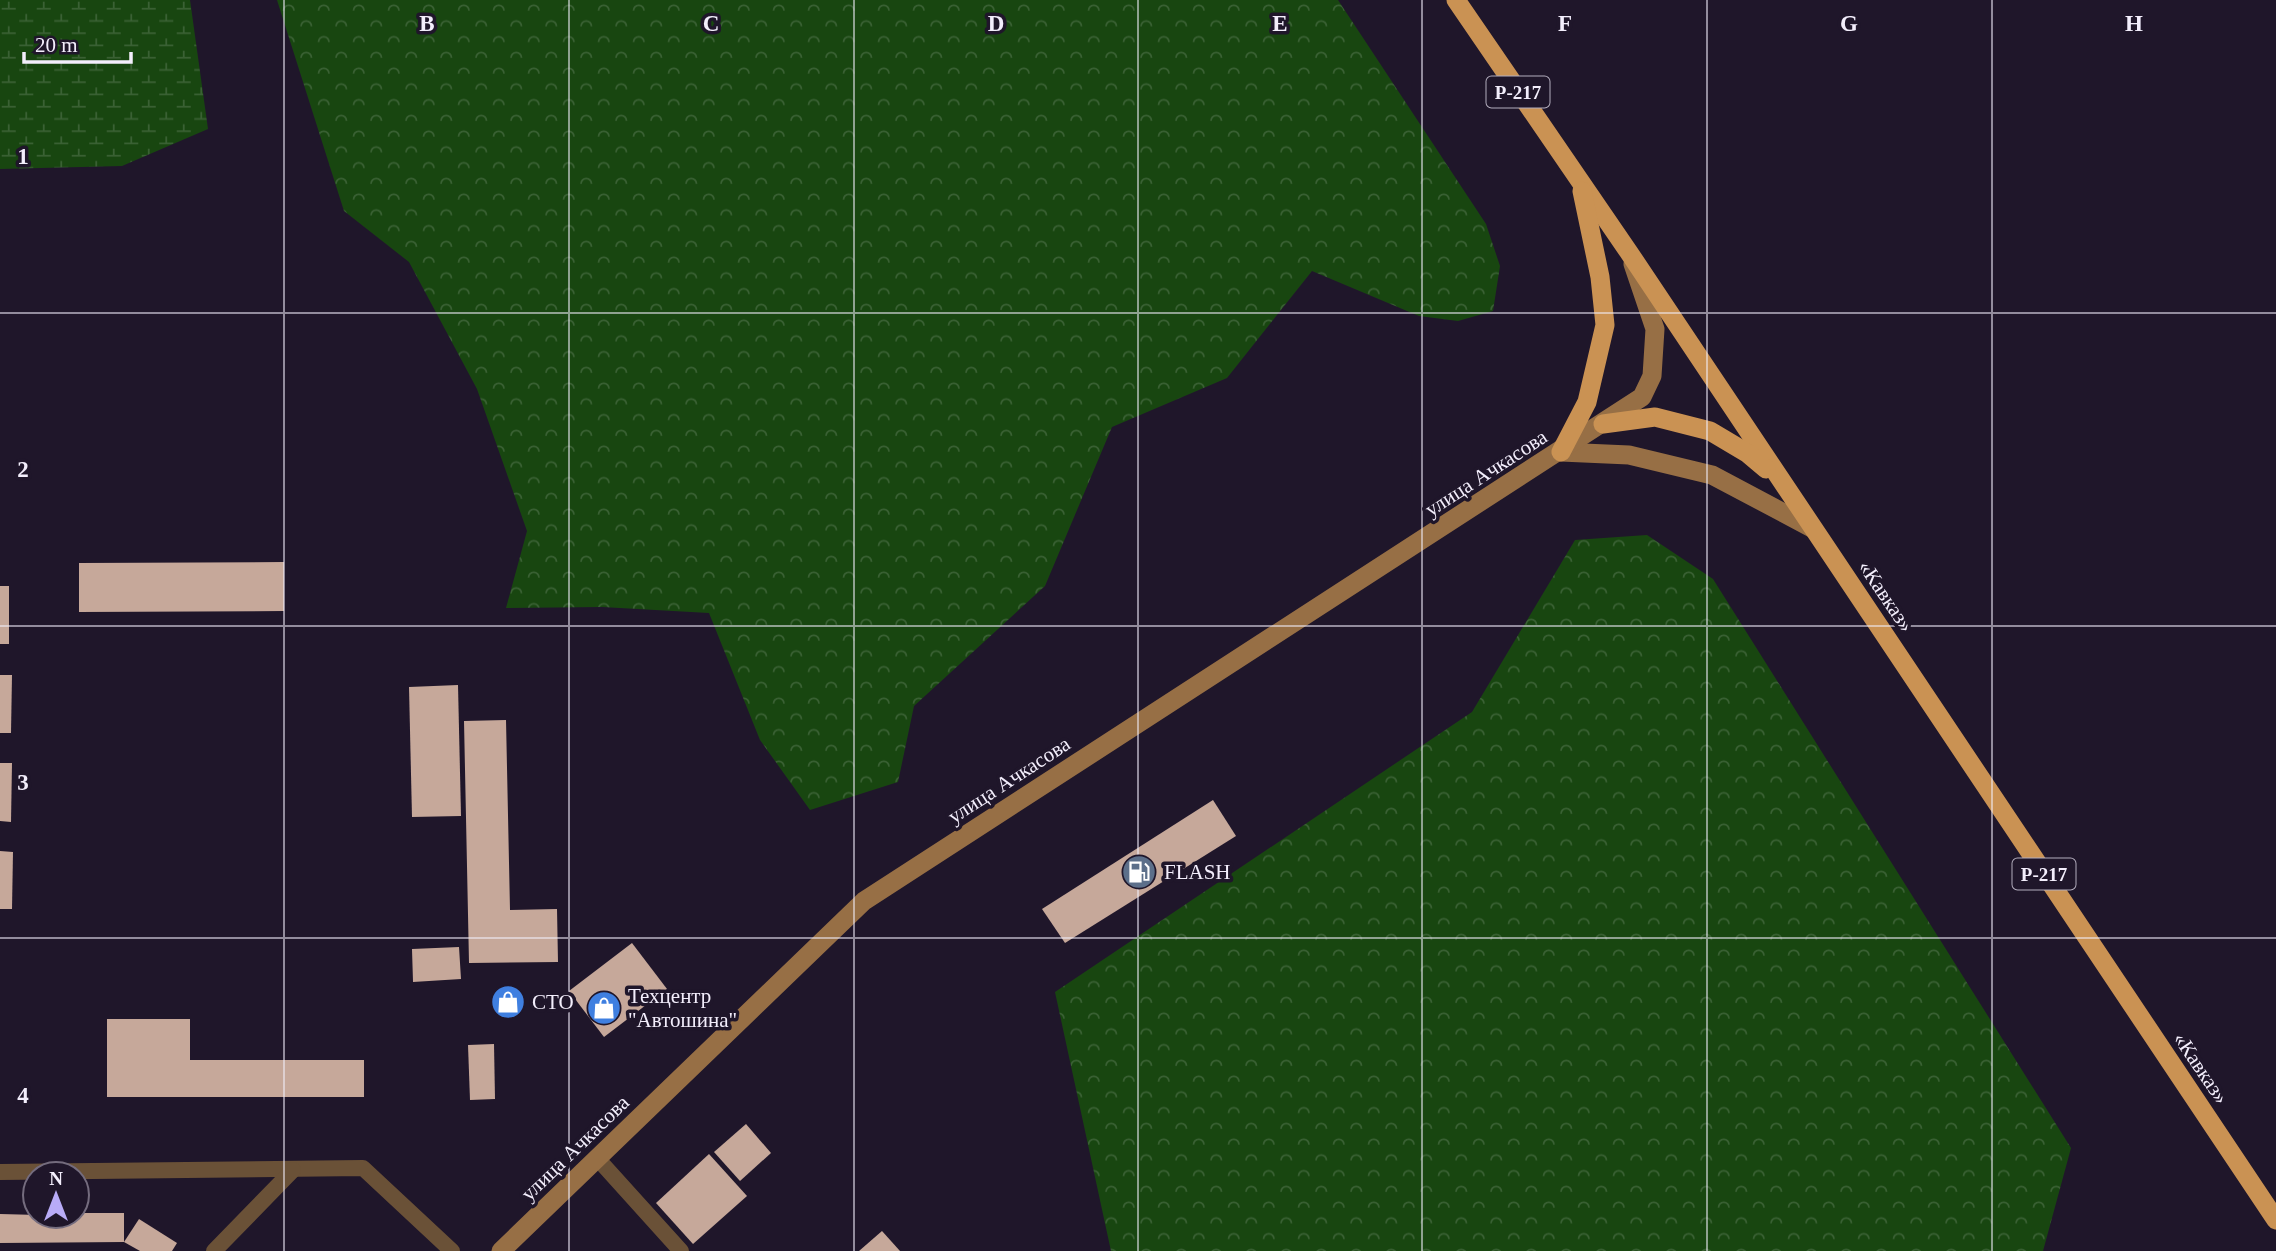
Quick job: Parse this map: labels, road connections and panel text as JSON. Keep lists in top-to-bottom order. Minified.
{"streets":{"highway":["Р-217","«Кавказ»"],"main road":["улица Ачкасова"]},"crossings":[["улица Ачкасова","«Кавказ»"]],"places":{"fuel station":["FLASH"],"shop":["СТО","Техцентр \"Автошина\""]},"scale_bar":"20 m","north":"top","grid":{"columns":["B","C","D","E","F","G","H"],"rows":["1","2","3","4"]}}
